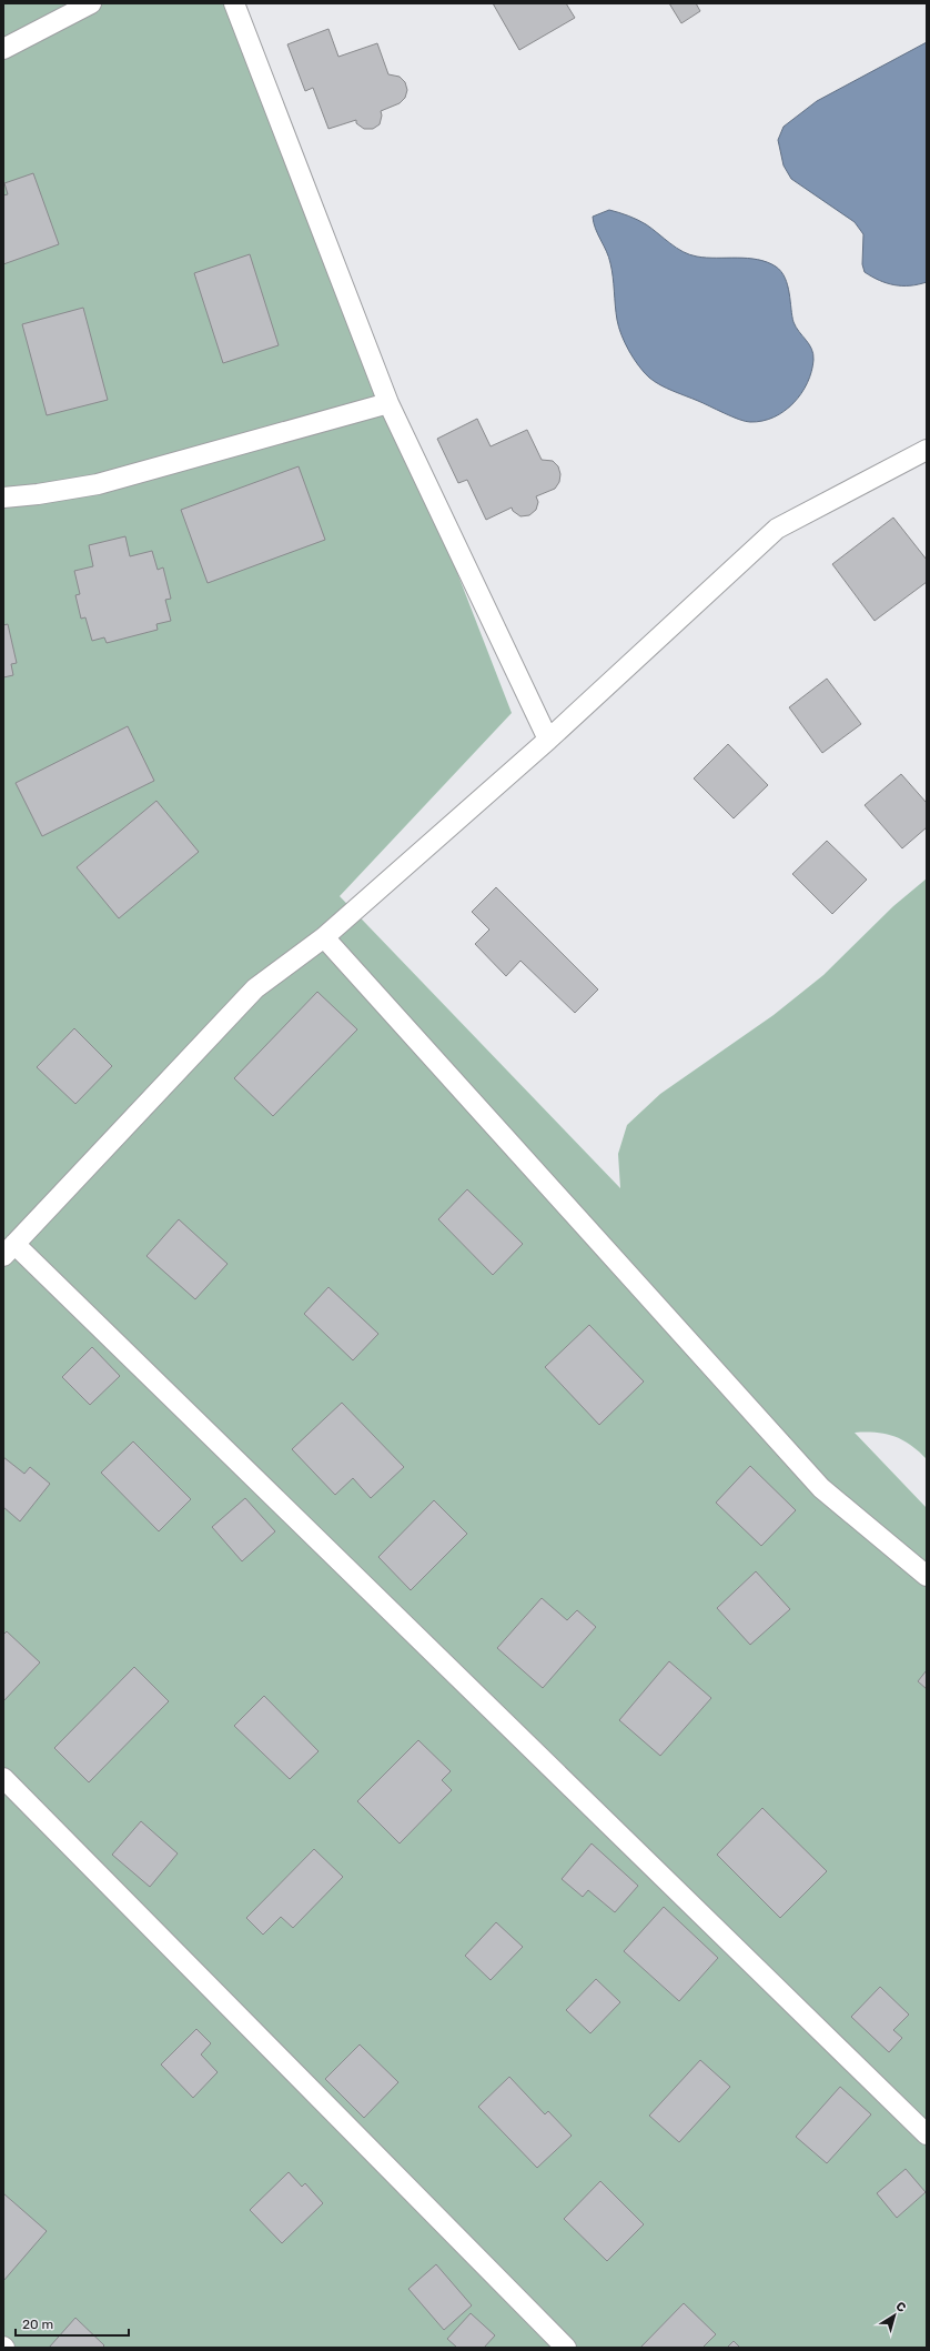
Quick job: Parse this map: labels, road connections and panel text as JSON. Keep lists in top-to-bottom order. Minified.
{"scale_bar":"20 m","north":"top right"}
